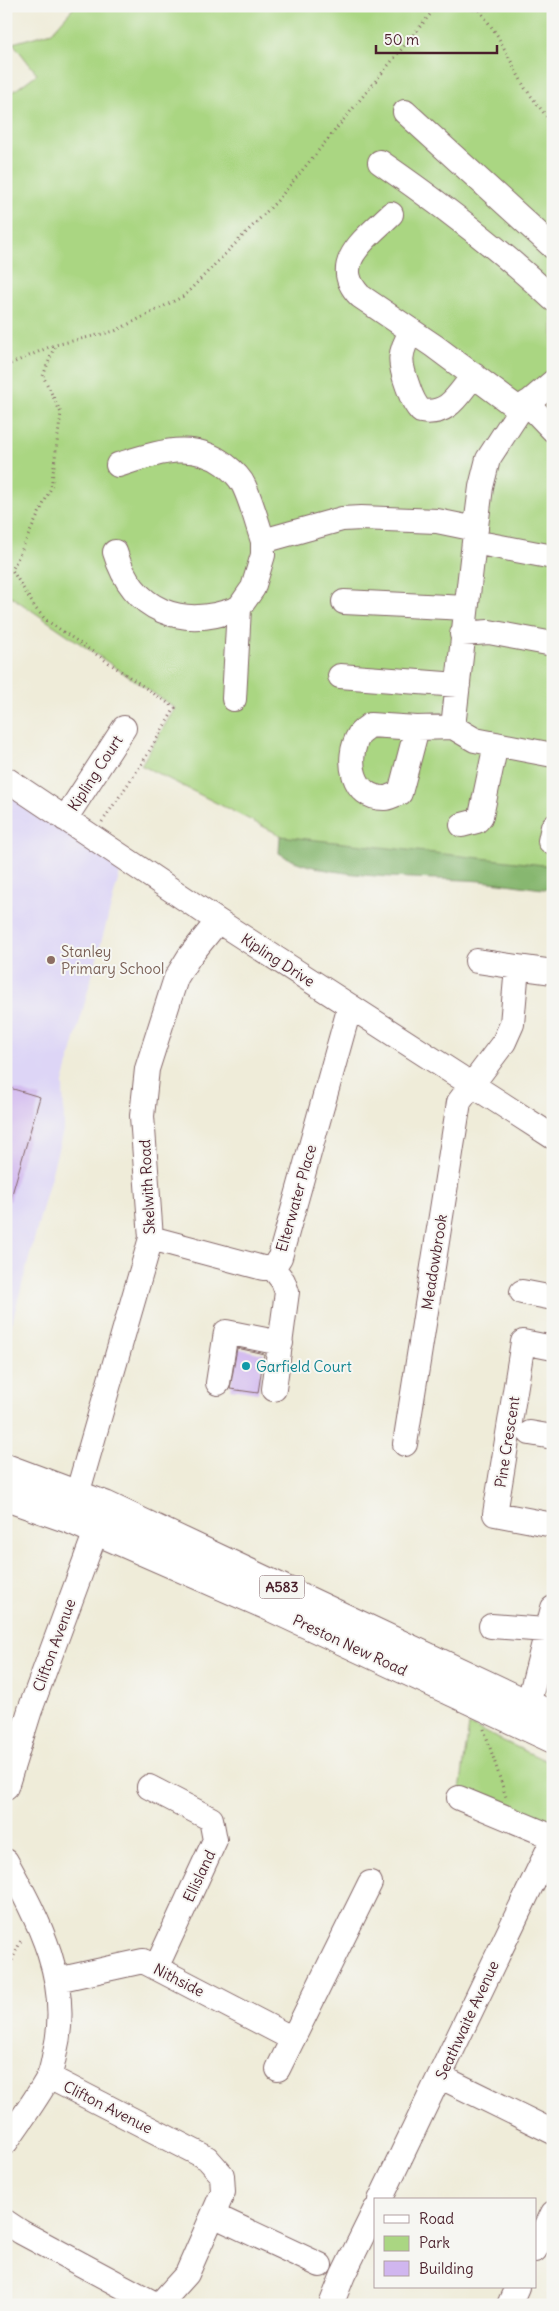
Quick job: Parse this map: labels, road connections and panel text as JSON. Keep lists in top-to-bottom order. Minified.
{"streets":{"highway":["A583","Preston New Road"],"street":["Kipling Court","Kipling Drive","Skelwith Road","Elterwater Place","Meadowbrook","Pine Crescent","Clifton Avenue","Ellisland","Nithside","Seathwaite Avenue"]},"crossings":[["Kipling Court","Kipling Drive"],["Kipling Drive","Skelwith Road"],["Kipling Drive","Elterwater Place"],["Kipling Drive","Meadowbrook"],["Skelwith Road","Preston New Road"],["Clifton Avenue","Preston New Road"],["Clifton Avenue","Nithside"],["Ellisland","Nithside"]],"places":["Stanley Primary School","Garfield Court"],"legend":["Road","Park","Building"],"scale_bar":"50 m"}
